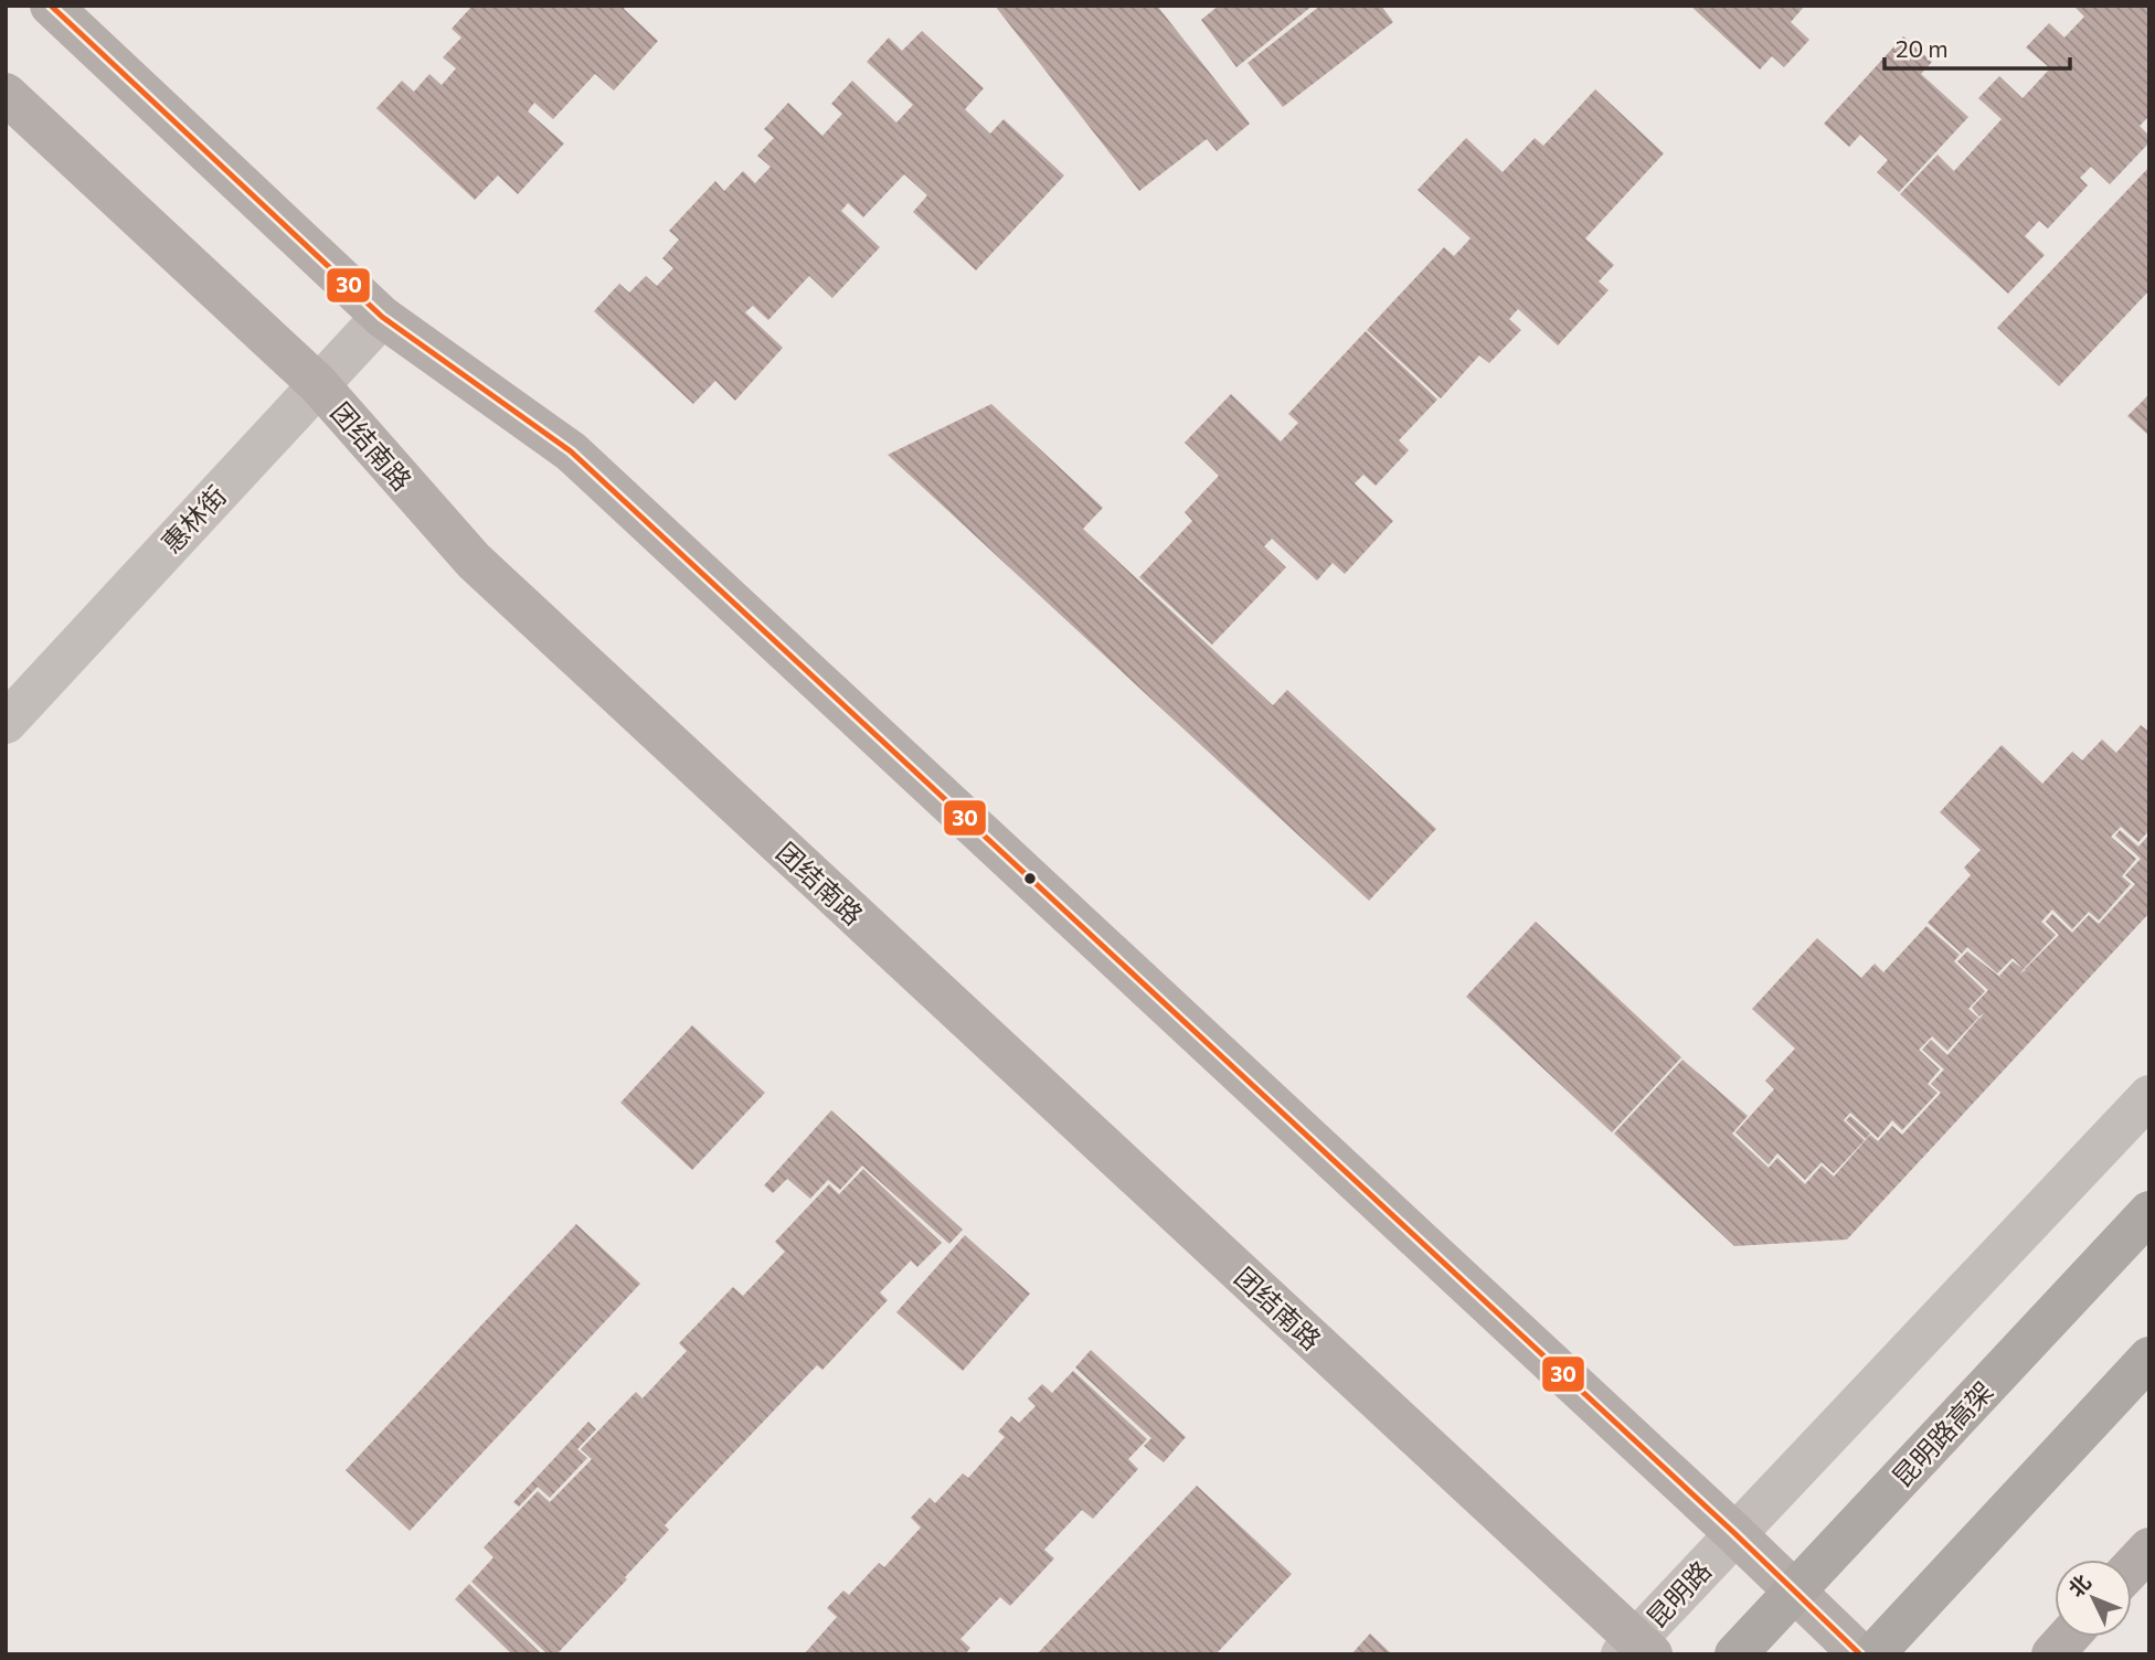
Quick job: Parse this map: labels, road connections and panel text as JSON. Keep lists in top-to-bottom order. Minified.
{"streets":{"highway":["昆明路高架"],"main road":["团结南路"],"street":["惠林街","昆明路"]},"crossings":[["团结南路","惠林街"],["团结南路","昆明路"]],"lines":["transit line 30"],"scale_bar":"20 m","north":"top left"}
